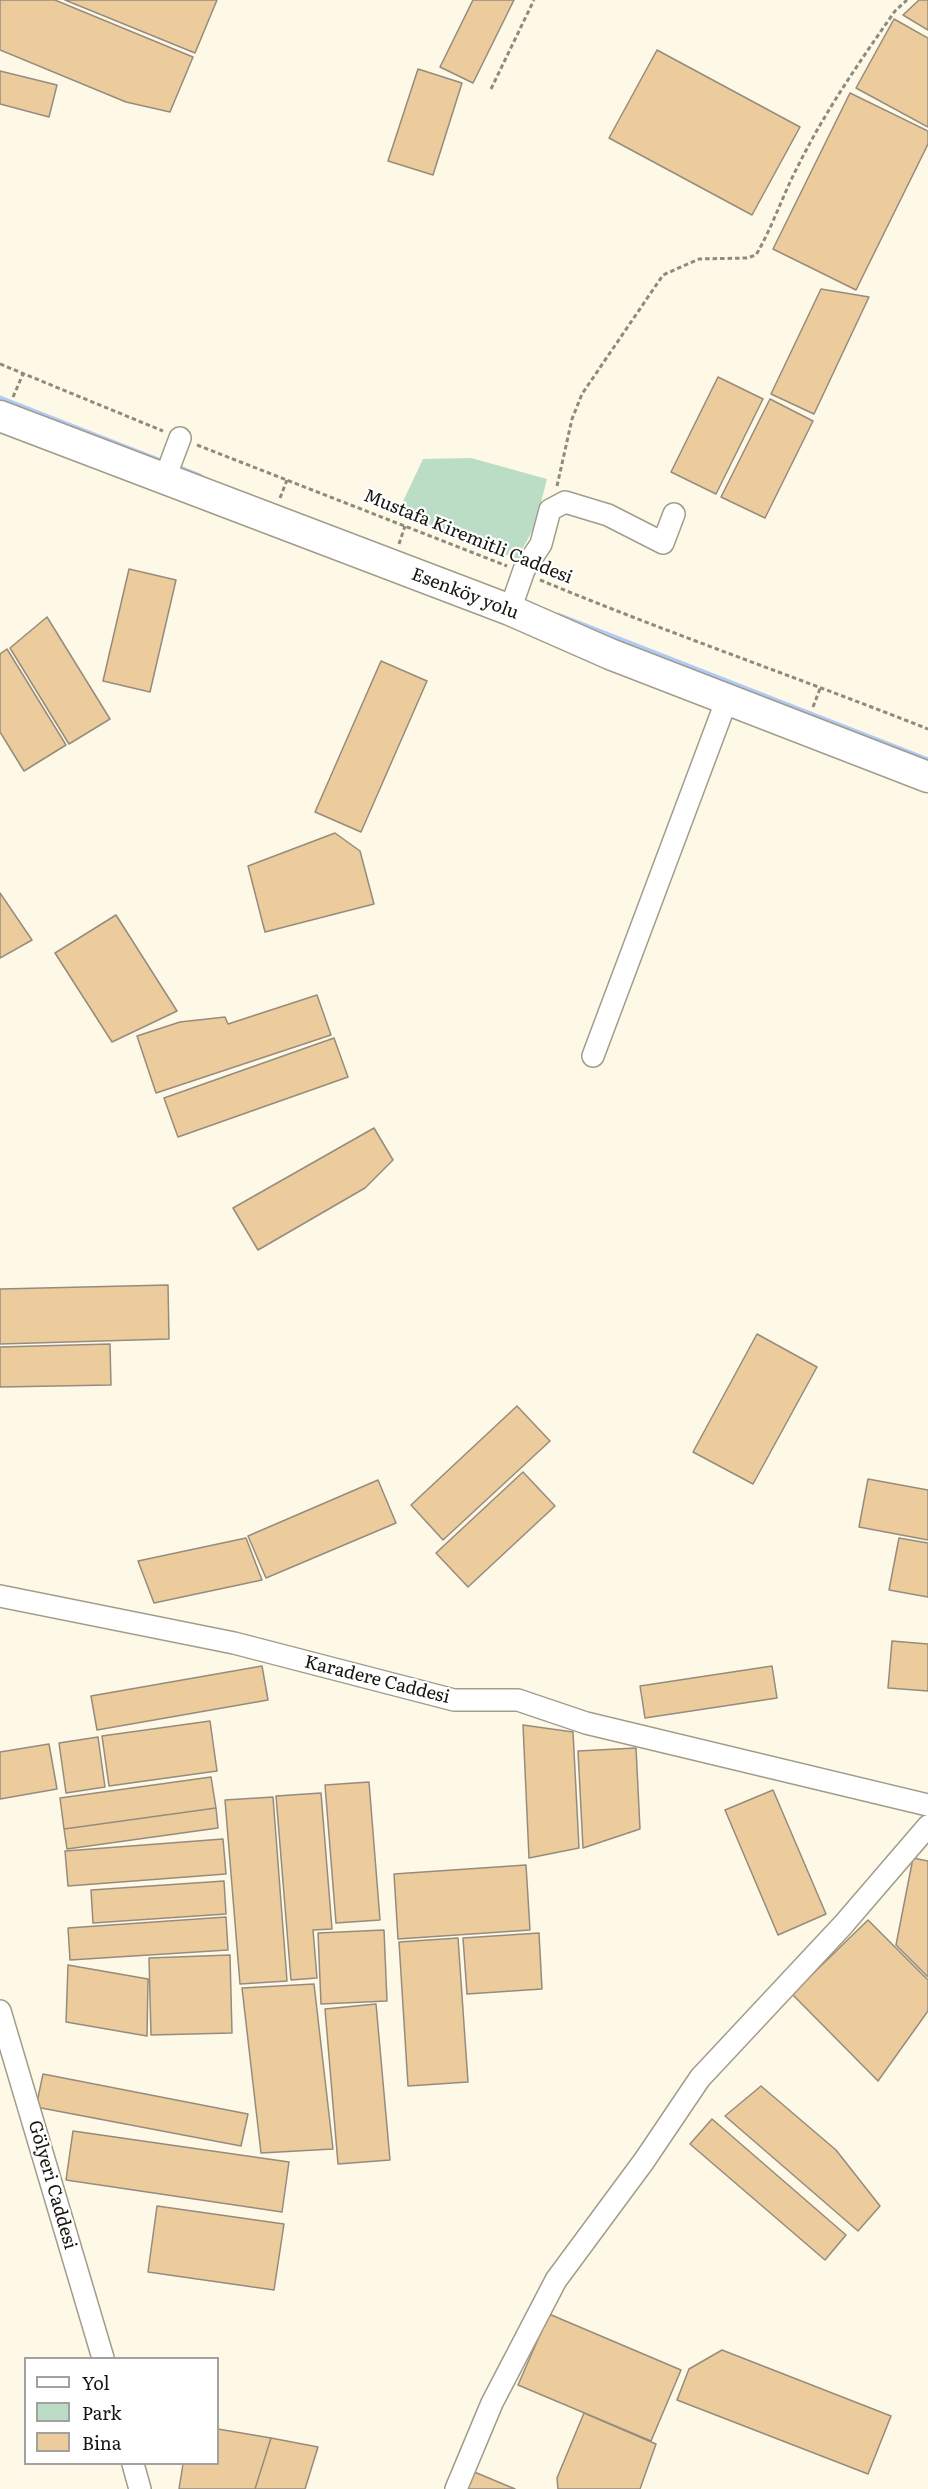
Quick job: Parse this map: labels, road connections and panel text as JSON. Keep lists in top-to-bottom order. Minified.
{"streets":{"street":["Esenköy yolu","Karadere Caddesi","Gölyeri Caddesi"],"path":["Mustafa Kiremitli Caddesi"]},"crossings":[["Mustafa Kiremitli Caddesi","Esenköy yolu"]],"legend":["Yol","Park","Bina"]}
